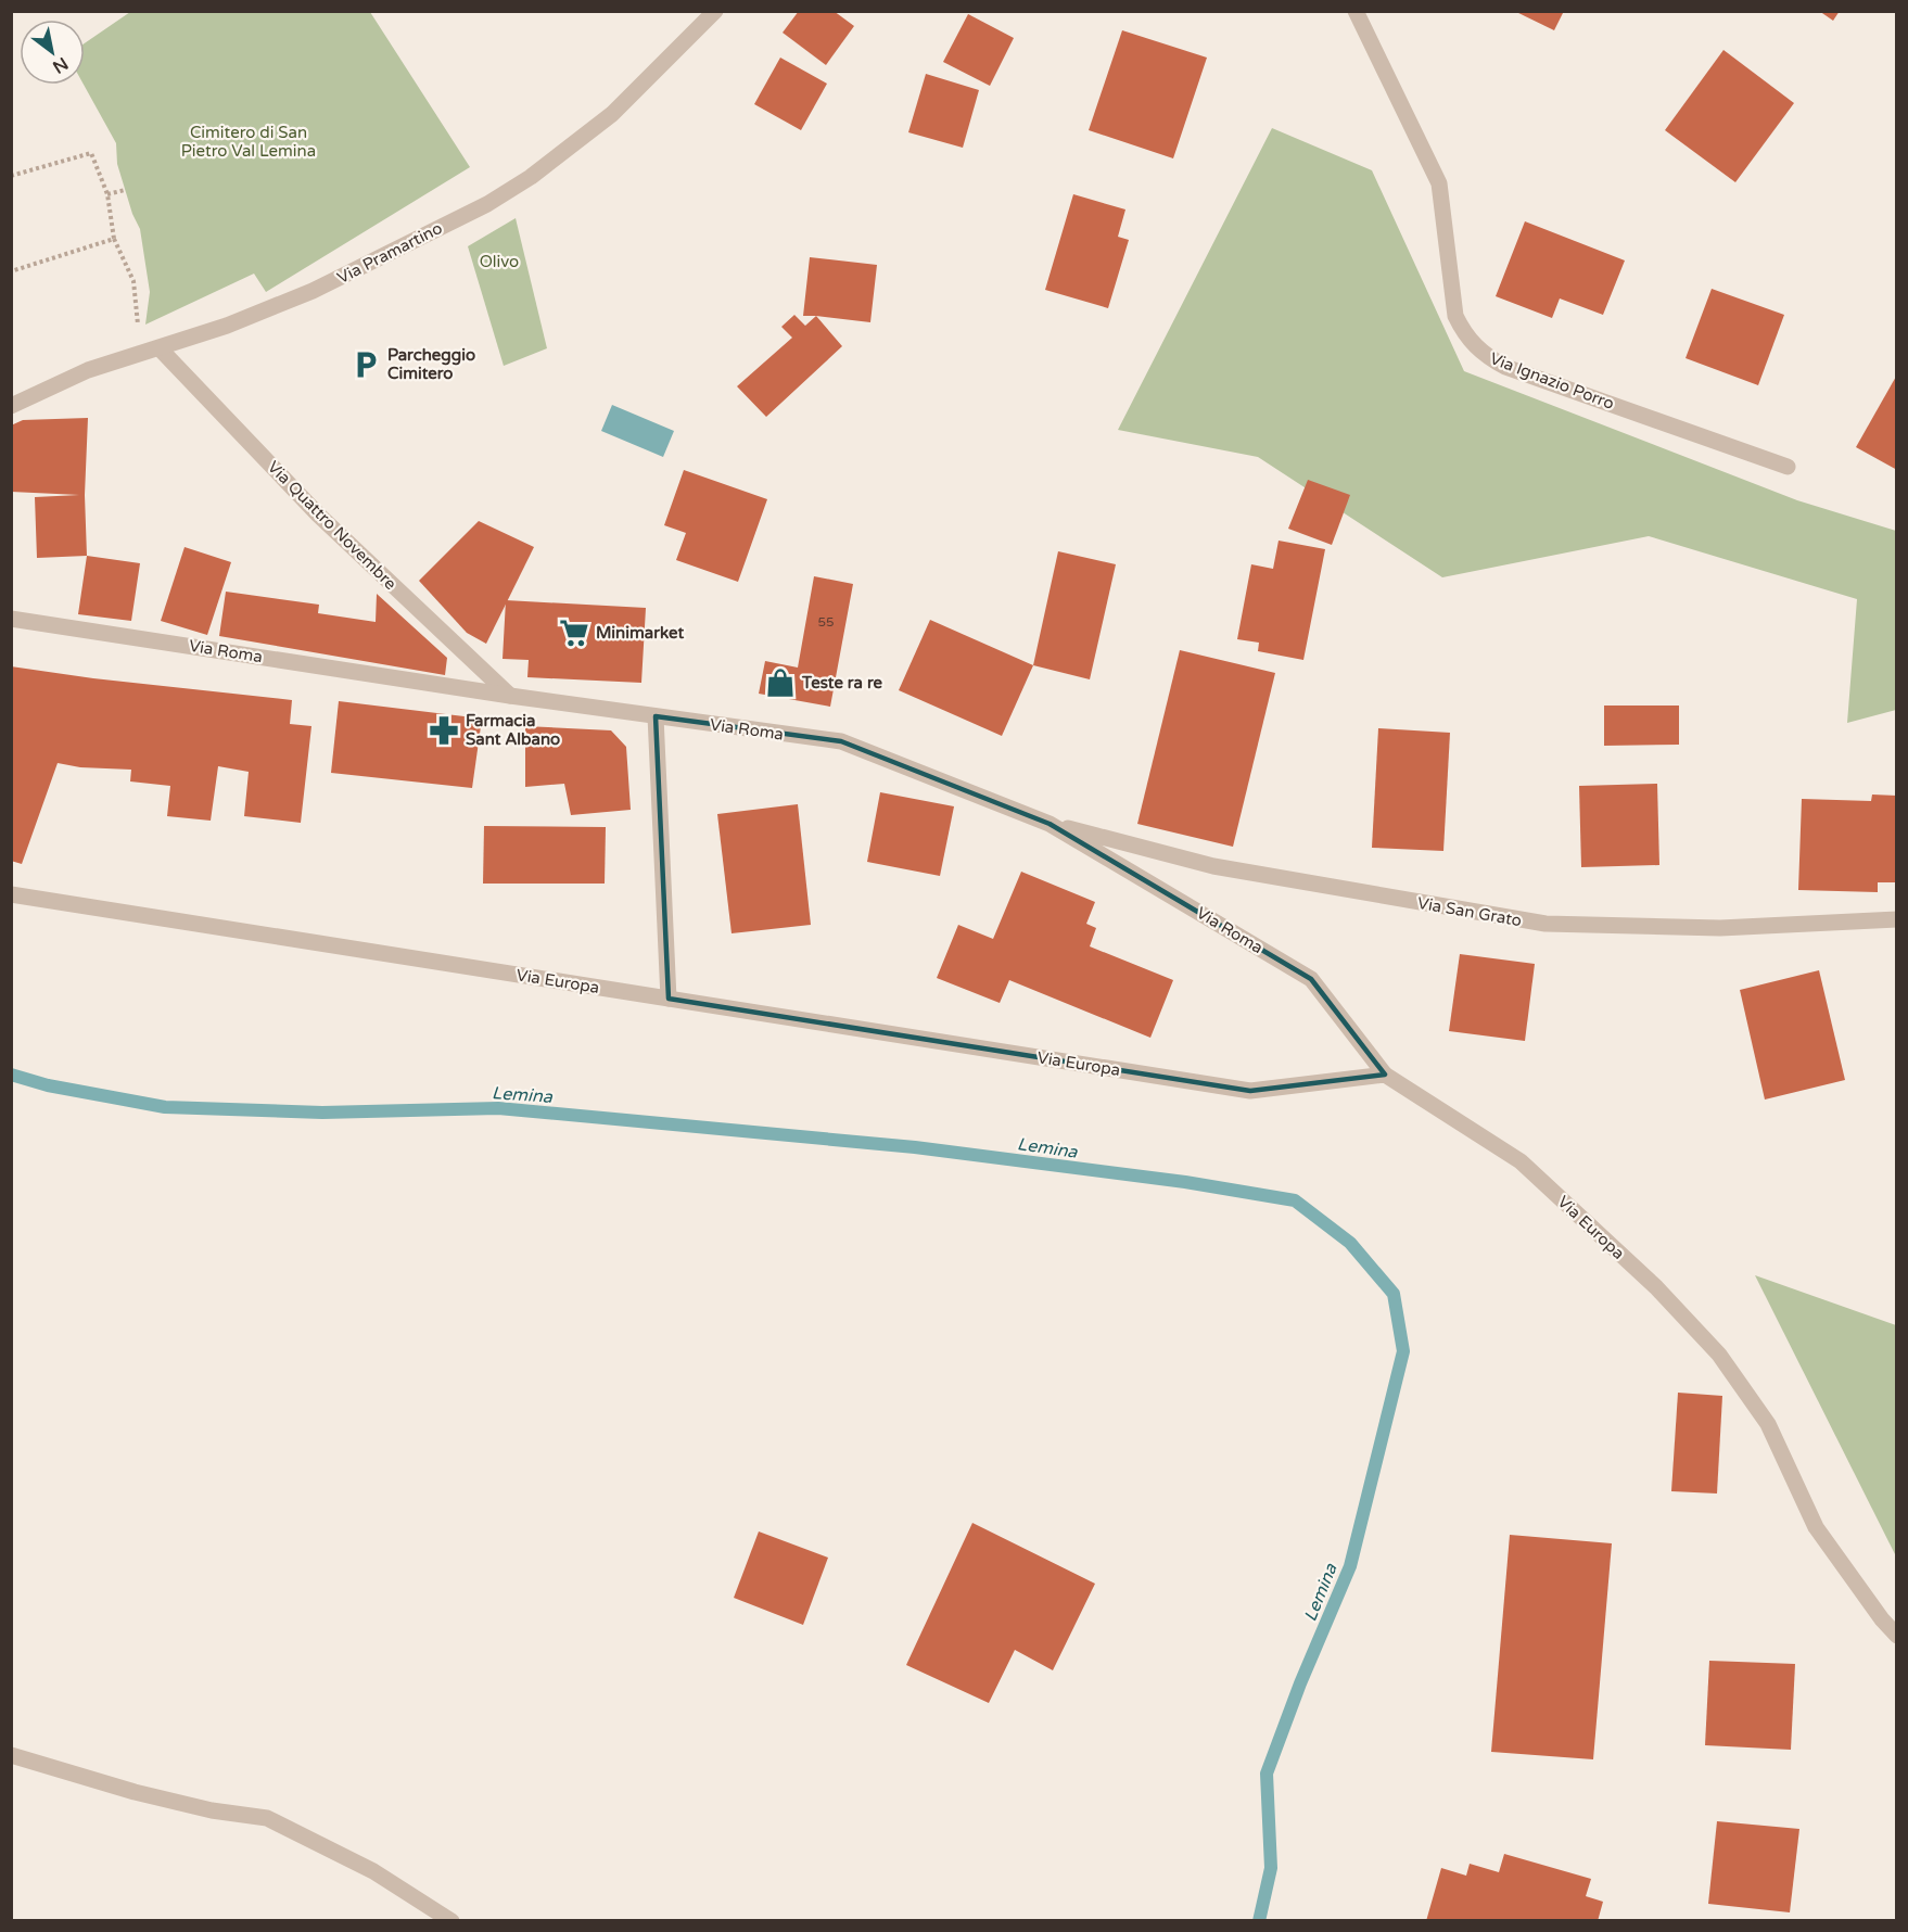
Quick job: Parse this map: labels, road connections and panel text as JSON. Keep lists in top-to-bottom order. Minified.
{"streets":{"street":["Via Pramartino","Via Ignazio Porro","Via Quattro Novembre","Via Roma","Via San Grato","Via Europa"]},"crossings":[["Via Pramartino","Via Quattro Novembre"],["Via Quattro Novembre","Via Roma"],["Via Roma","Via San Grato"],["Via Roma","Via Europa"]],"water":["Lemina"],"parks":["Cimitero di San Pietro Val Lemina","Olivo"],"places":{"parking":["Parcheggio Cimitero"],"supermarket":["Minimarket"],"shop":["Teste ra re"],"pharmacy":["Farmacia Sant Albano"]},"house_numbers":["55"],"north":"bottom right"}
